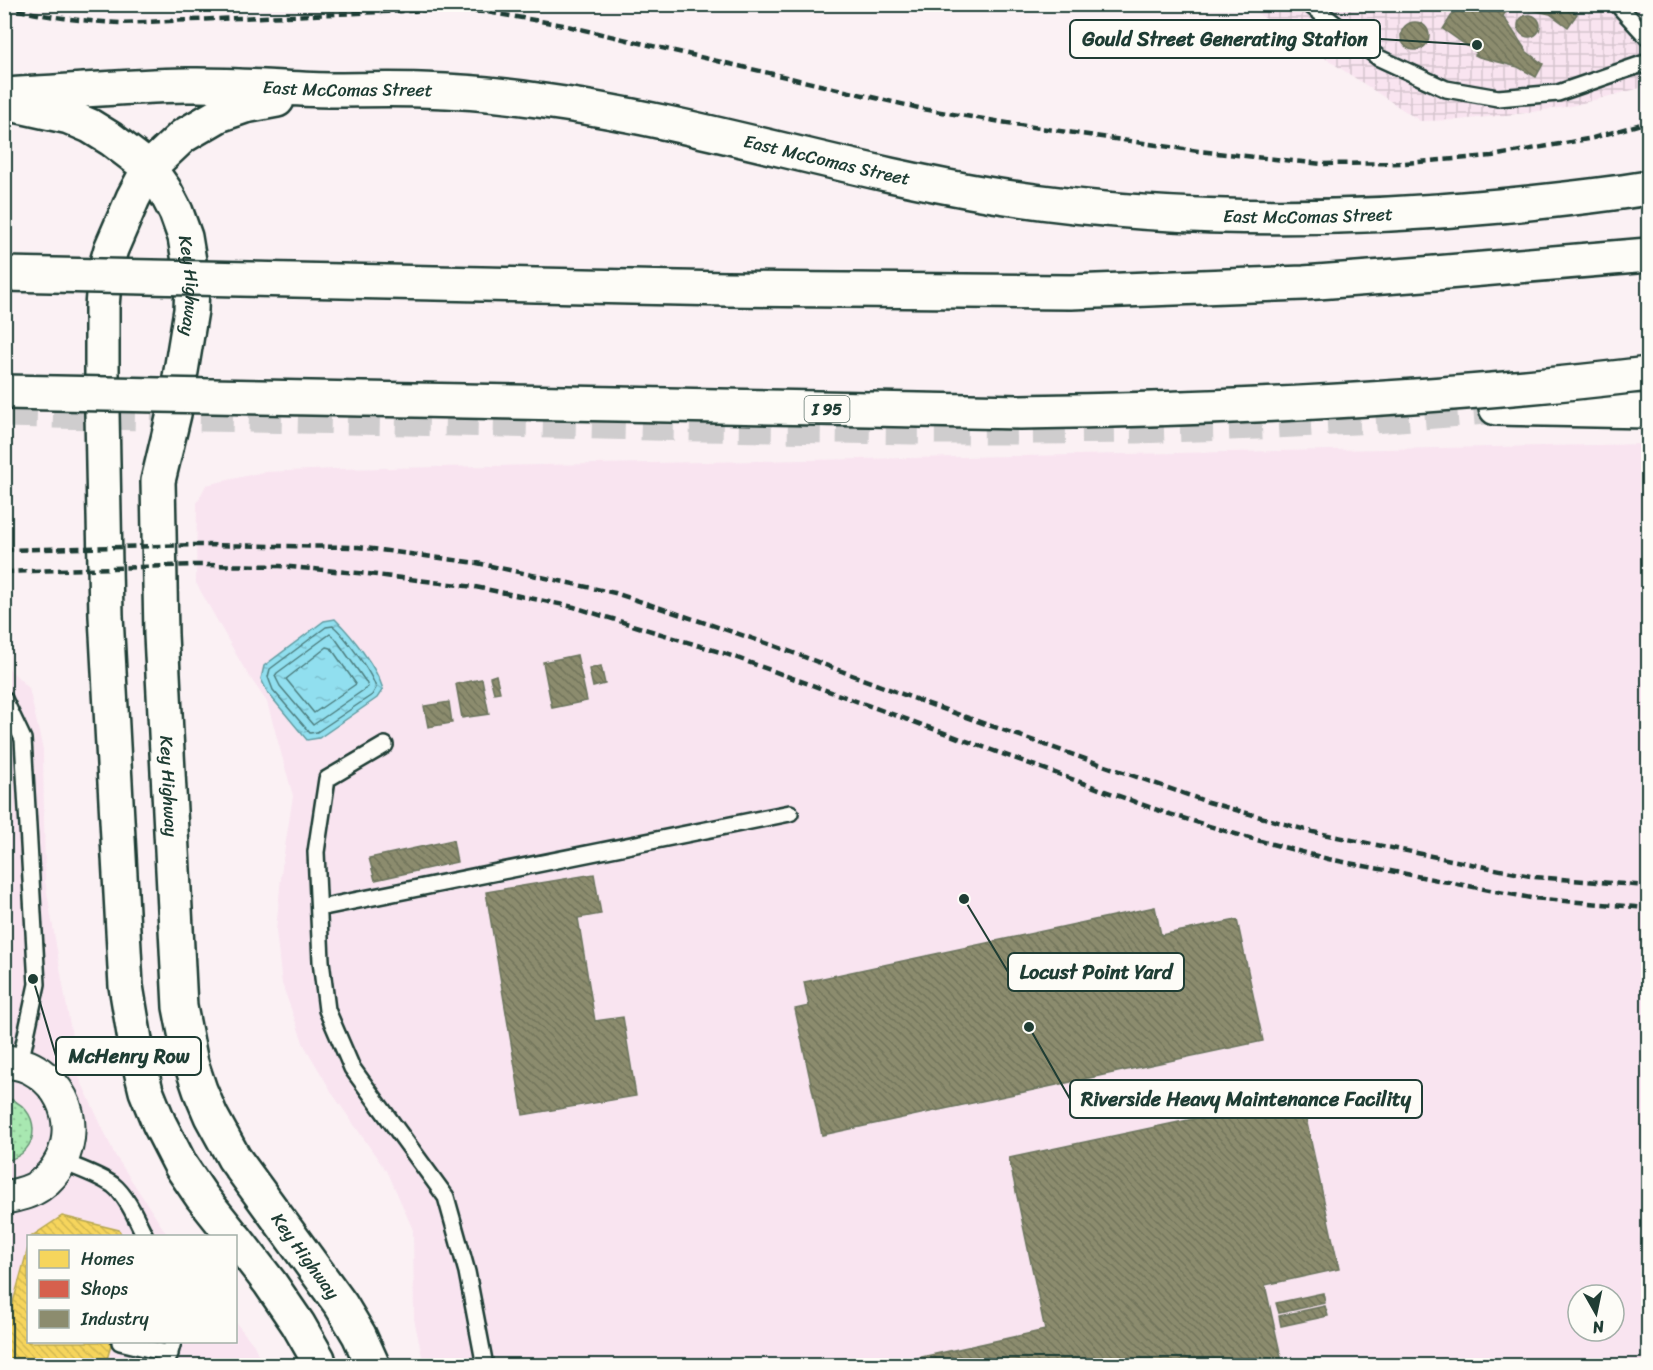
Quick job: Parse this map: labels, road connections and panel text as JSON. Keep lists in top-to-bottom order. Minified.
{"streets":{"main road":["East McComas Street","Key Highway","I 95"]},"places":["Gould Street Generating Station","Locust Point Yard","McHenry Row","Riverside Heavy Maintenance Facility"],"legend":["Homes","Shops","Industry"],"north":"bottom"}
